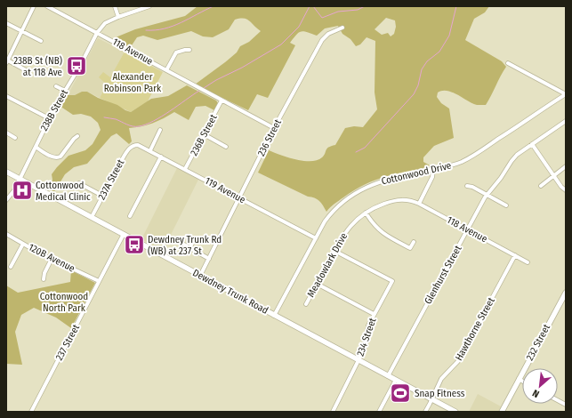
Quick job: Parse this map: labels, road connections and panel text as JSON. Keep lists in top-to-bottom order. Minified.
{"streets":{"main road":["Dewdney Trunk Road","232 Street"],"street":["118 Avenue","238B Street","236B Street","236 Street","Cottonwood Drive","237A Street","119 Avenue","120B Avenue","Meadowlark Drive","Glenhurst Street","Hawthorne Street","234 Street","237 Street"]},"crossings":[["118 Avenue","238B Street"],["118 Avenue","236B Street"],["118 Avenue","236 Street"],["118 Avenue","Meadowlark Drive"],["118 Avenue","Glenhurst Street"],["118 Avenue","Hawthorne Street"],["238B Street","Dewdney Trunk Road"],["236B Street","119 Avenue"],["236 Street","119 Avenue"],["236 Street","Dewdney Trunk Road"],["Cottonwood Drive","119 Avenue"],["Cottonwood Drive","Dewdney Trunk Road"],["237A Street","119 Avenue"],["237A Street","Dewdney Trunk Road"],["120B Avenue","237 Street"],["Meadowlark Drive","234 Street"],["Glenhurst Street","Dewdney Trunk Road"],["Dewdney Trunk Road","Hawthorne Street"],["Dewdney Trunk Road","234 Street"],["Dewdney Trunk Road","237 Street"]],"parks":["Alexander Robinson Park","Cottonwood North Park"],"places":{"bus stop":["238B St (NB) at 118 Ave","Dewdney Trunk Rd (WB) at 237 St"],"hospital":["Cottonwood Medical Clinic"],"sports":["Snap Fitness"]},"north":"bottom left"}
